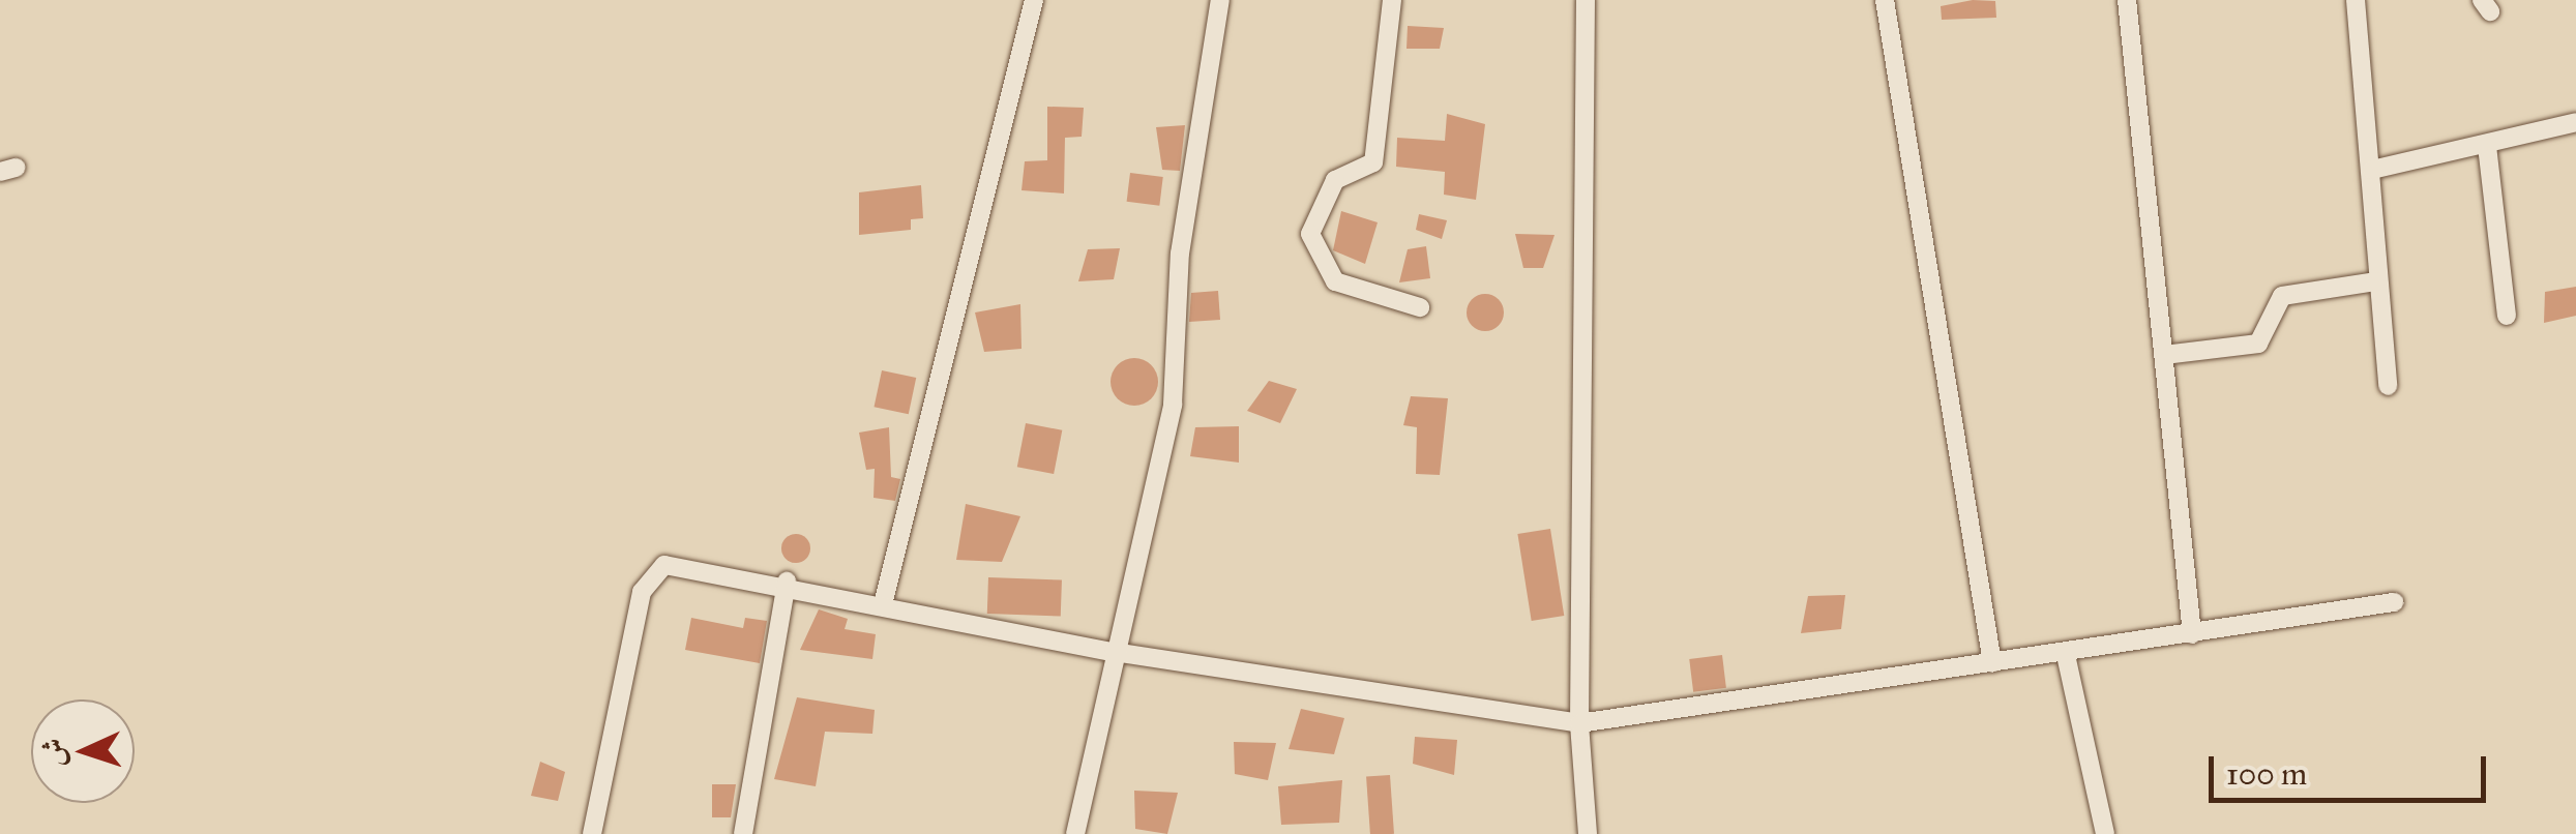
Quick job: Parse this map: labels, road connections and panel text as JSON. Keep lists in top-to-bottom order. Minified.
{"scale_bar":"100 m","north":"left"}
